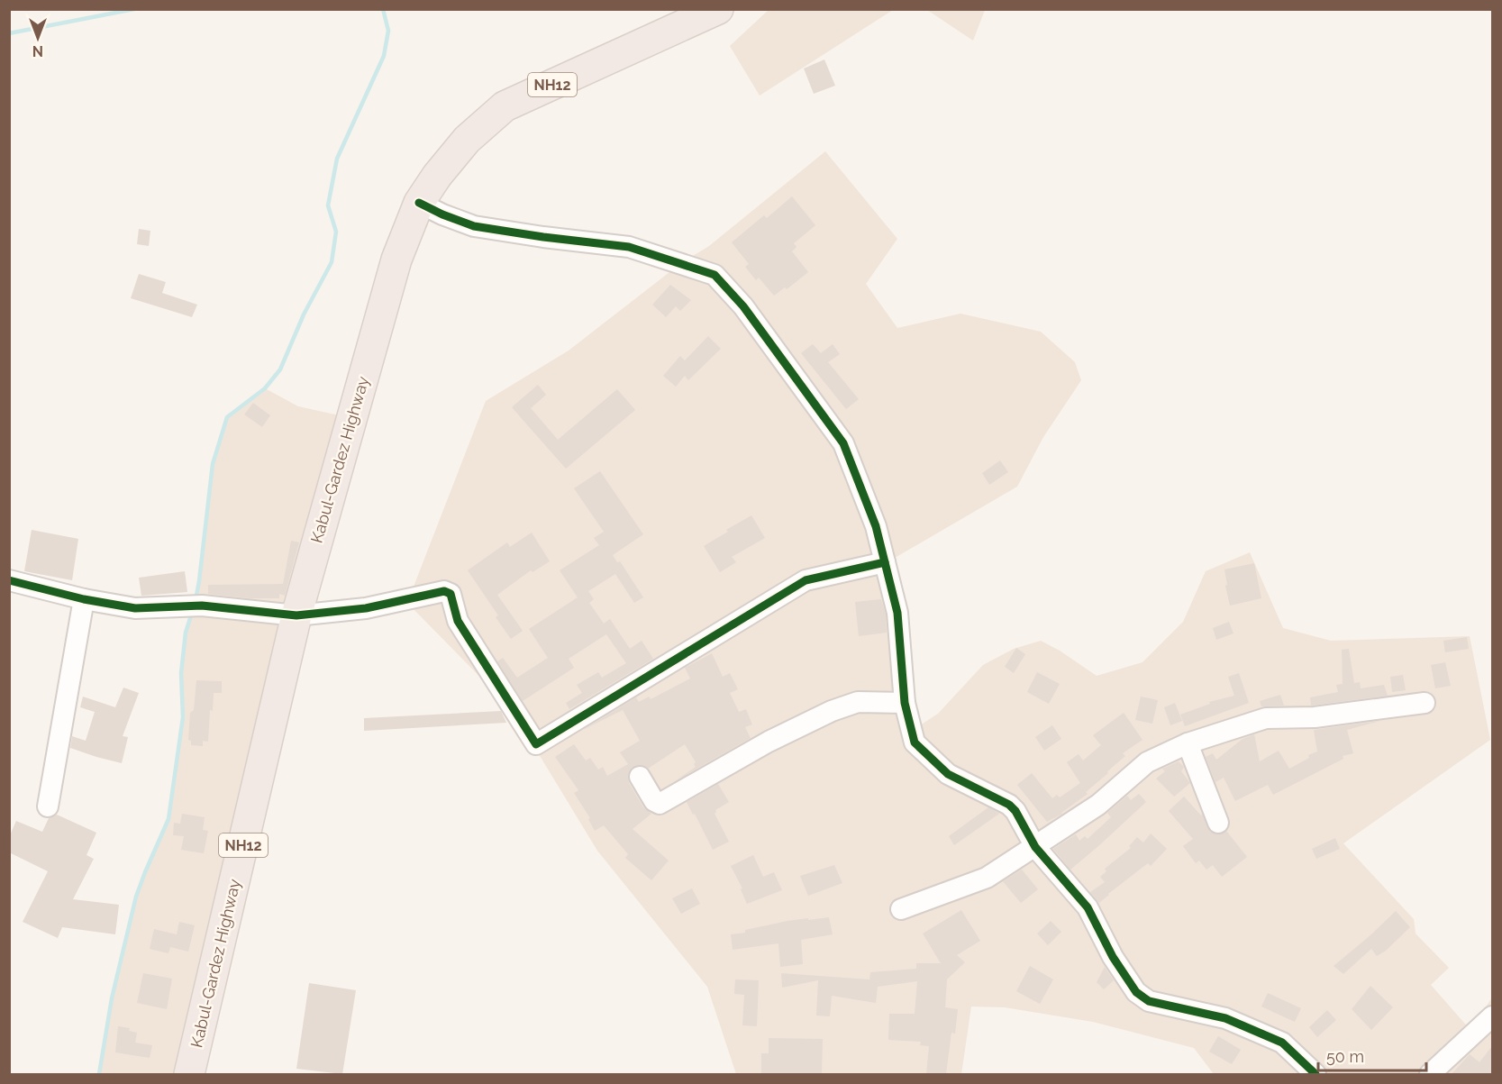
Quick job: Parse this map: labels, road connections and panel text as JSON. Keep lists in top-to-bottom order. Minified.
{"streets":{"highway":["NH12","Kabul-Gardez Highway"]},"scale_bar":"50 m","north":"bottom"}
